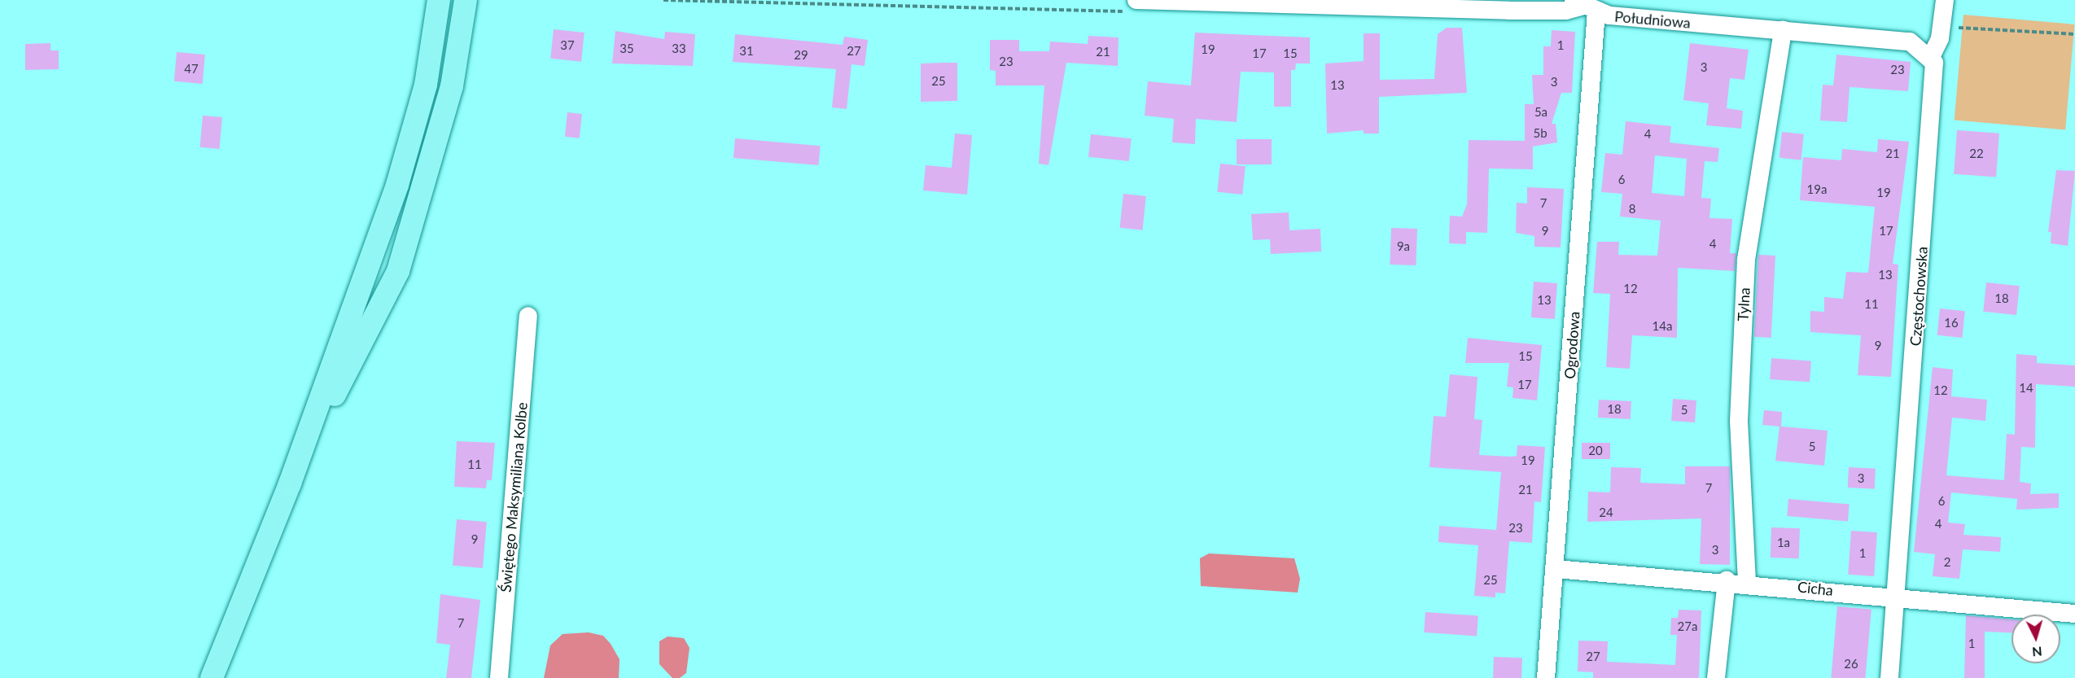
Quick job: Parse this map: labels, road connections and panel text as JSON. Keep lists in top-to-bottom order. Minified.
{"streets":{"street":["Południowa","Częstochowska","Tylna","Ogrodowa","Świętego Maksymiliana Kolbe","Cicha"]},"crossings":[["Południowa","Częstochowska"],["Południowa","Tylna"],["Południowa","Ogrodowa"],["Częstochowska","Cicha"],["Tylna","Cicha"],["Ogrodowa","Cicha"]],"house_numbers":["37","1","35","33","19","31","27","21","17","15","29","23","3","47","23","25","3","13","5a","5b","4","21","22","6","19a","19","7","8","9","17","4","9a","13","12","18","13","11","16","14a","9","15","17","14","12","18","5","5","20","19","11","3","7","21","6","24","4","23","9","1a","3","1","2","25","7","27a","1","27","26"],"north":"bottom"}
